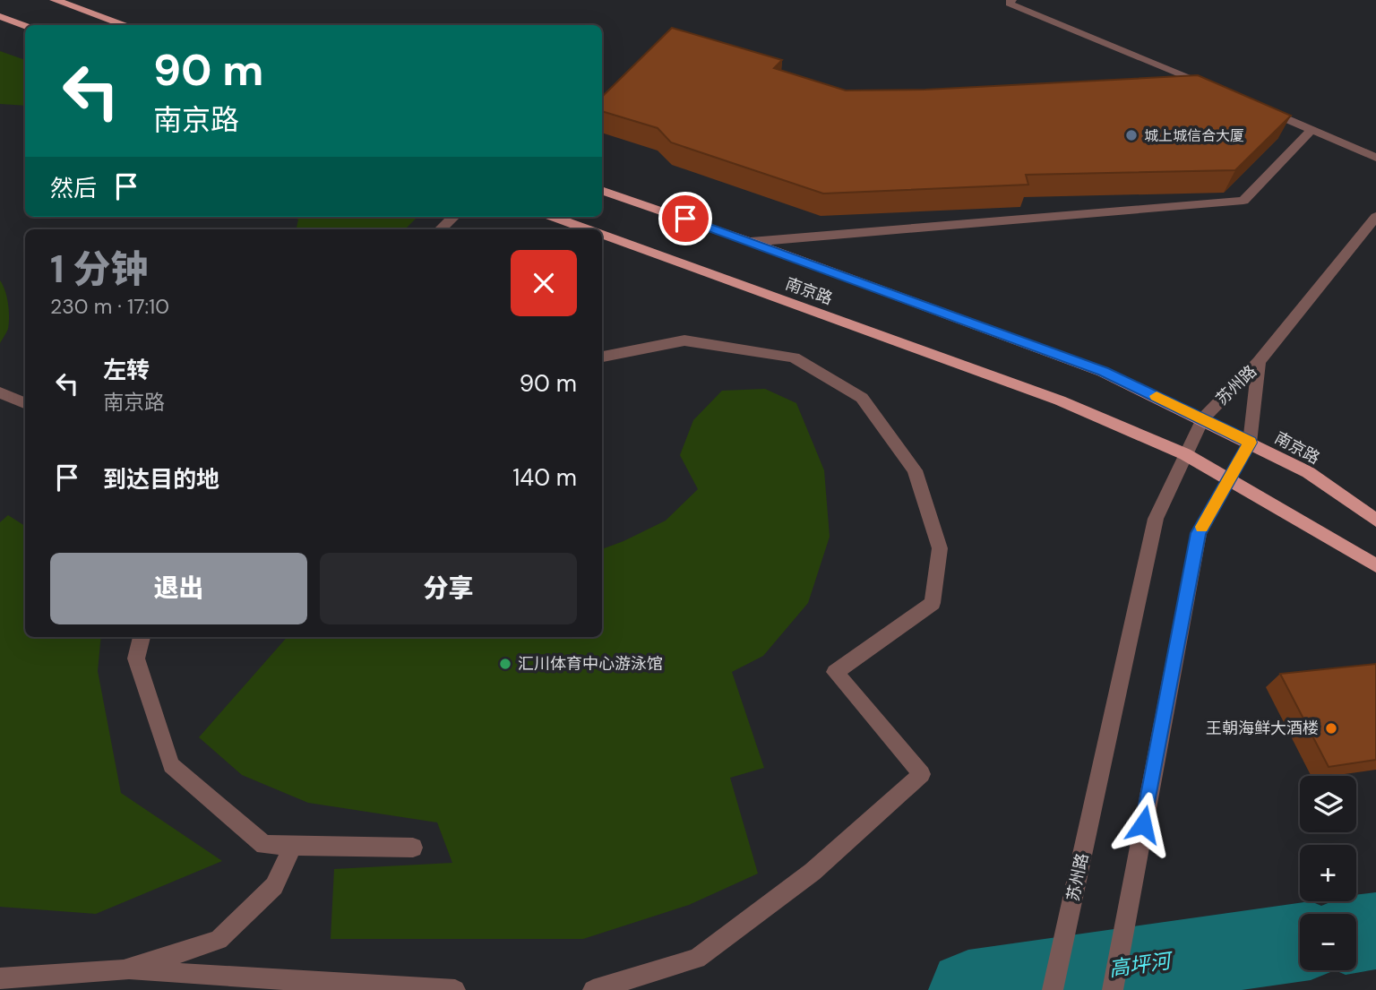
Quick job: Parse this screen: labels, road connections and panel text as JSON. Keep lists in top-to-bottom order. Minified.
{"streets":{"main road":["南京路"],"street":["苏州路"]},"crossings":[["南京路","苏州路"]],"water":["高坪河"],"places":["城上城信合大厦","汇川体育中心游泳馆","王朝海鲜大酒楼"],"page":{"turn":["90 m","南京路"],"then":"然后","heading":["1 分钟","230 m · 17:10"],"list":[{"name":"左转","note":"南京路","value":"90 m"},{"name":"到达目的地","value":"140 m"}],"buttons":["退出","分享"],"map_buttons":["+","−"]}}
